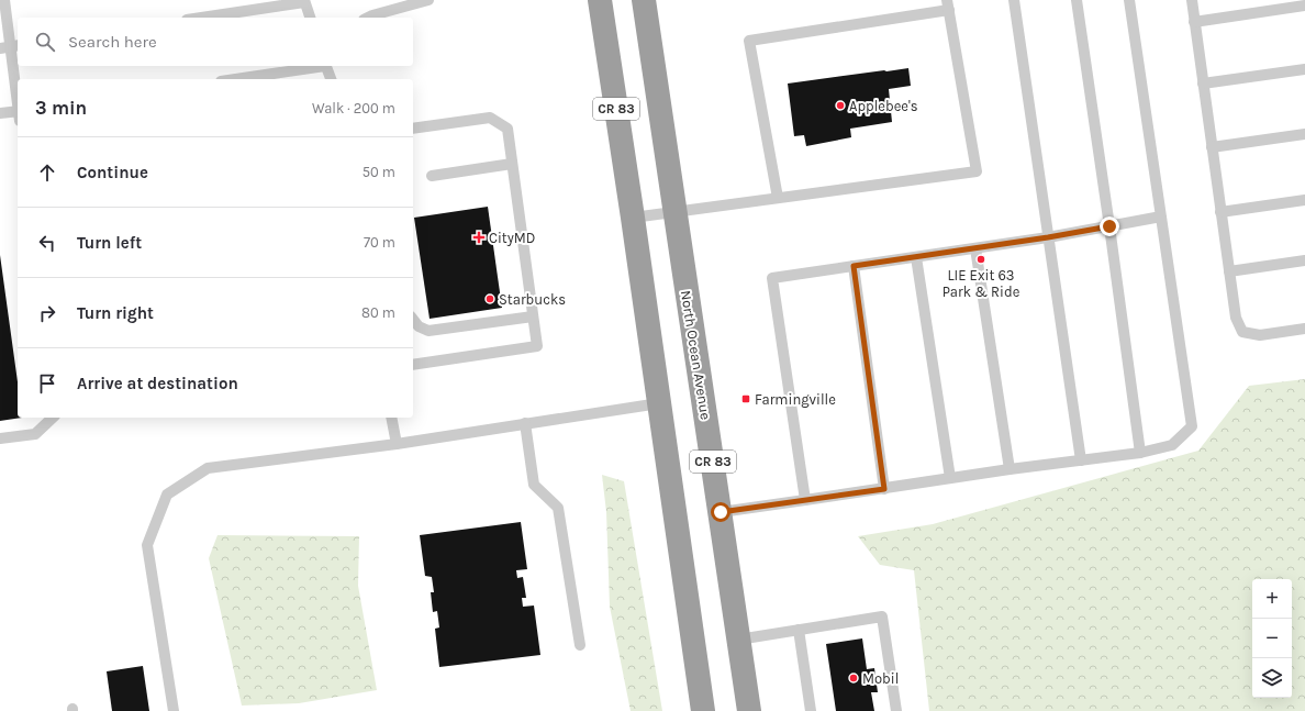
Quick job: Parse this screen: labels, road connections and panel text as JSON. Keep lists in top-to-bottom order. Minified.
{"streets":{"highway":["CR 83","North Ocean Avenue"]},"places":{"other":["Applebee's","LIE Exit 63 Park & Ride","Starbucks","Mobil"],"health":["CityMD"],"transit":["Farmingville"]},"page":{"search":"Search here","heading":["3 min","Walk · 200 m"],"list":[["Continue","50 m"],["Turn left","70 m"],["Turn right","80 m"],"Arrive at destination"],"map_buttons":["+","−"]}}
